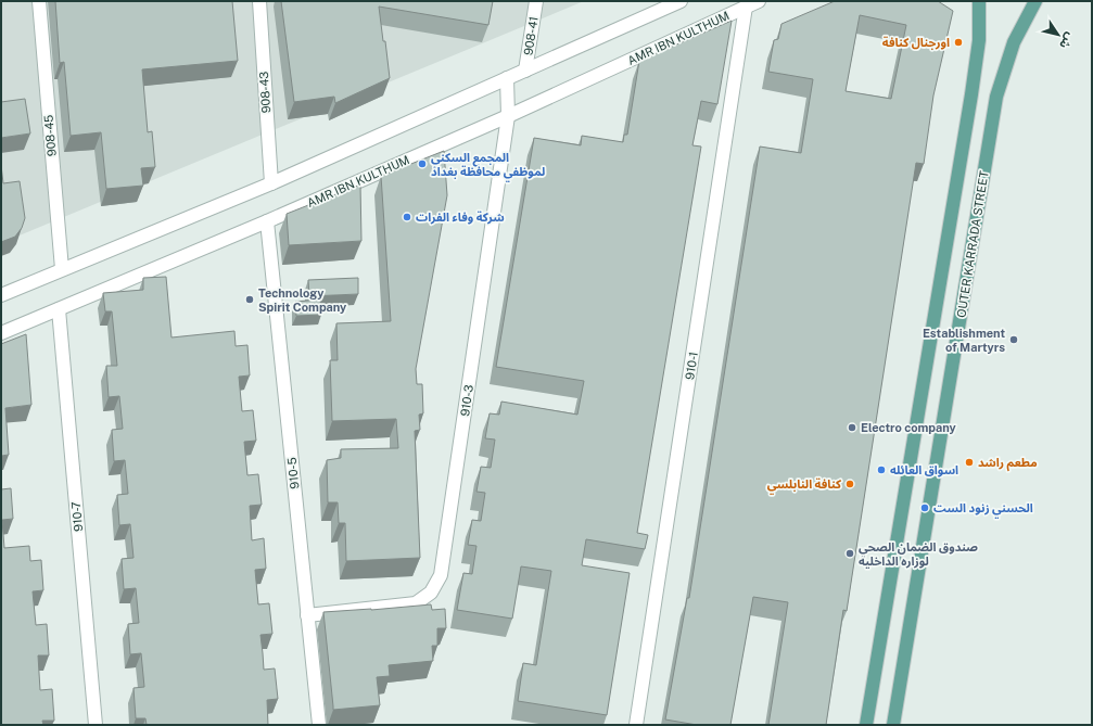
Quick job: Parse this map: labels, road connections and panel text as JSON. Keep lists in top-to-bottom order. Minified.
{"streets":{"main road":["OUTER KARRADA STREET"],"street":["908-41","AMR IBN KULTHUM","908-43","908-45","910-1","910-3","910-5","910-7"]},"crossings":[["AMR IBN KULTHUM","910-1"],["AMR IBN KULTHUM","910-3"],["AMR IBN KULTHUM","910-5"],["AMR IBN KULTHUM","910-7"],["910-3","910-5"]],"places":["اورجنال كنافة","المجمع السكني لموظفي محافظة بغداد","شركة وفاء الفرات","Technology Spirit Company","Establishment of Martyrs","Electro company","مطعم راشد","اسواق العائله","كنافة النابلسي","الحسني زنود الست","صندوق الضمان الصحي لوزاره الداخليه"],"north":"bottom right"}
